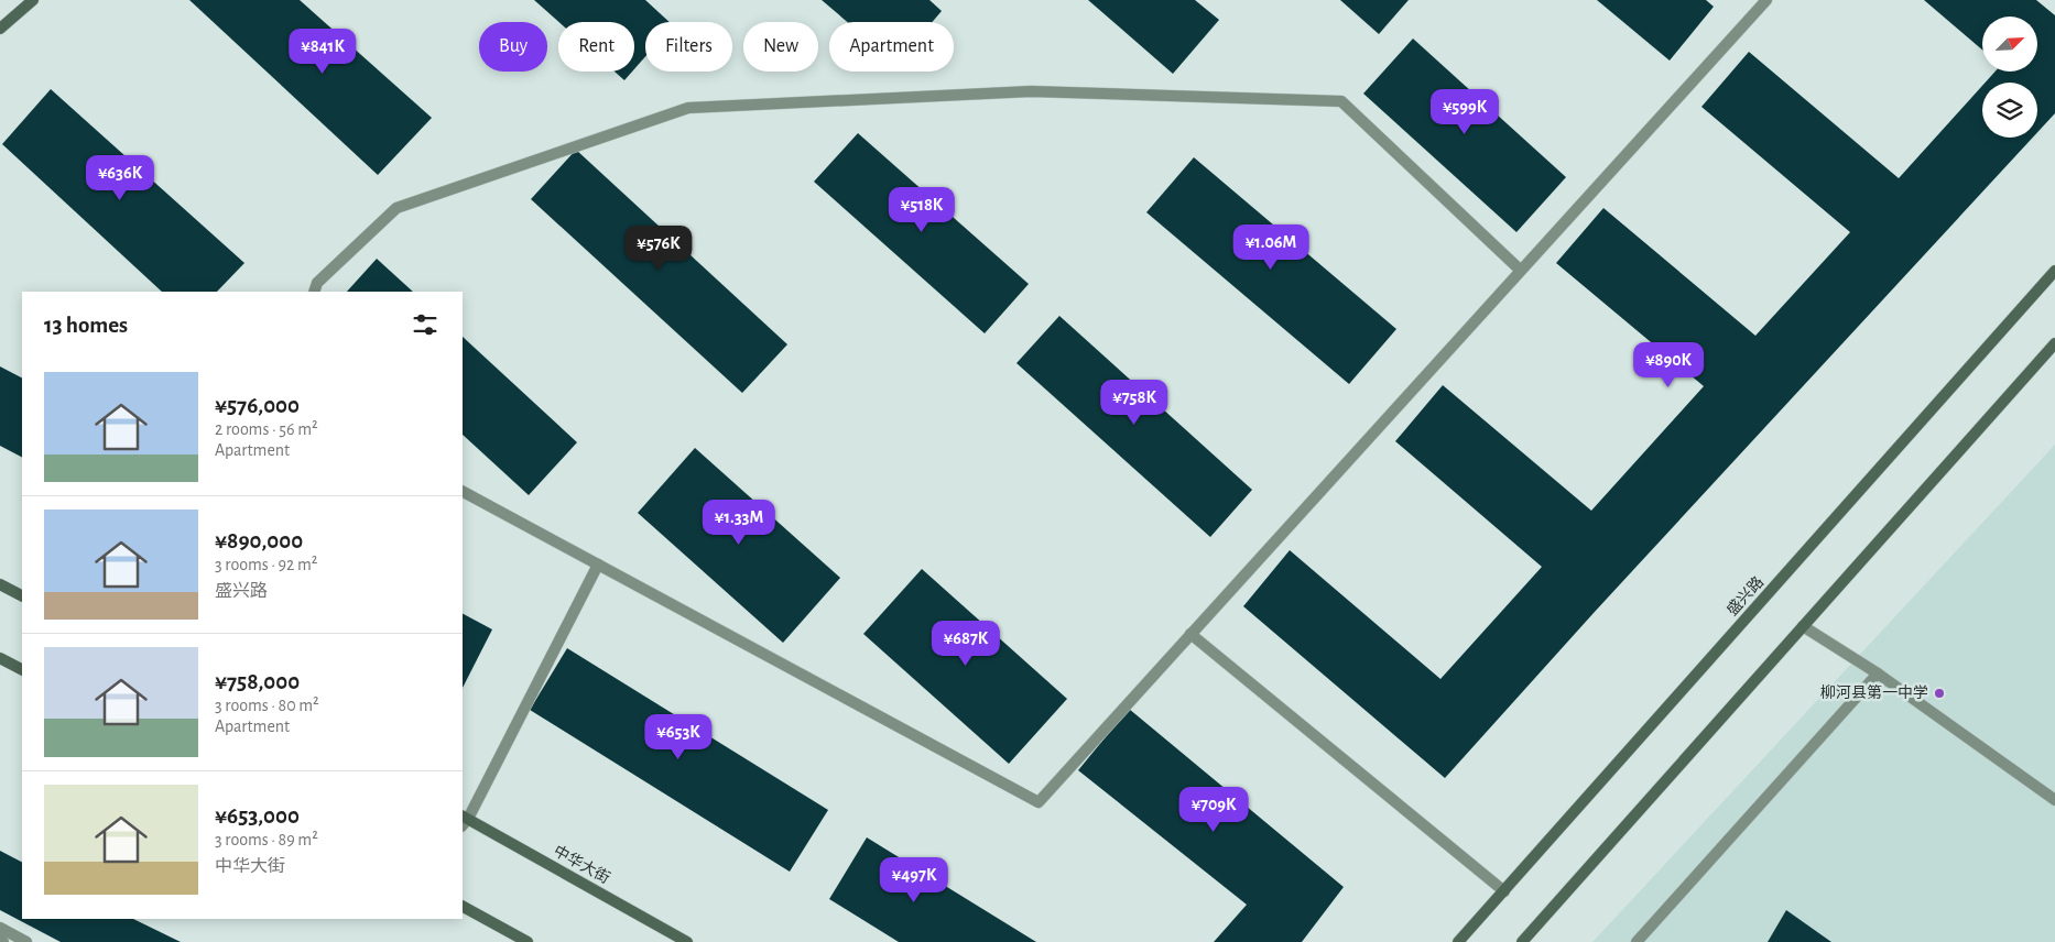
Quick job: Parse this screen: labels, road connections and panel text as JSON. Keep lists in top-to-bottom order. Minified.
{"streets":{"street":["盛兴路","中华大街"]},"places":["柳河县第一中学"],"north":"top right","page":{"chip":["Buy","Rent","Filters","New","Apartment"],"price":["¥841K","¥599K","¥636K","¥518K","¥1.06M","¥576K","¥890K","¥758K","¥1.33M","¥687K","¥653K","¥709K","¥497K"],"heading":"13 homes","list":[{"name":"¥576,000","note":"2 rooms · 56 m² · Apartment"},{"name":"¥890,000","note":"3 rooms · 92 m² · 盛兴路"},{"name":"¥758,000","note":"3 rooms · 80 m² · Apartment"},{"name":"¥653,000","note":"3 rooms · 89 m² · 中华大街"}]}}
